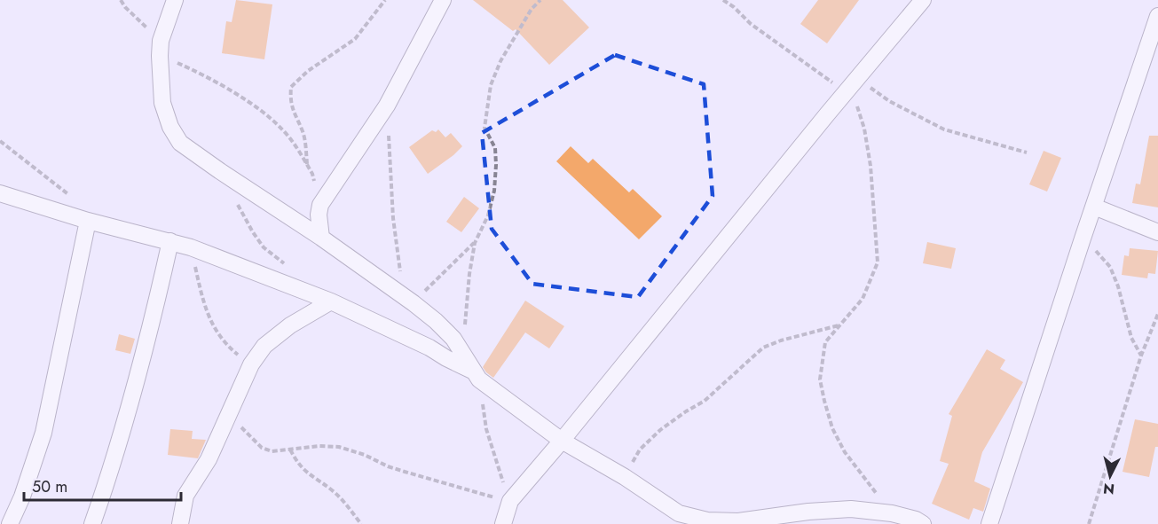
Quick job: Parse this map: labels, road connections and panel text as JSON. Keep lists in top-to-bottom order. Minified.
{"scale_bar":"50 m","north":"bottom"}
